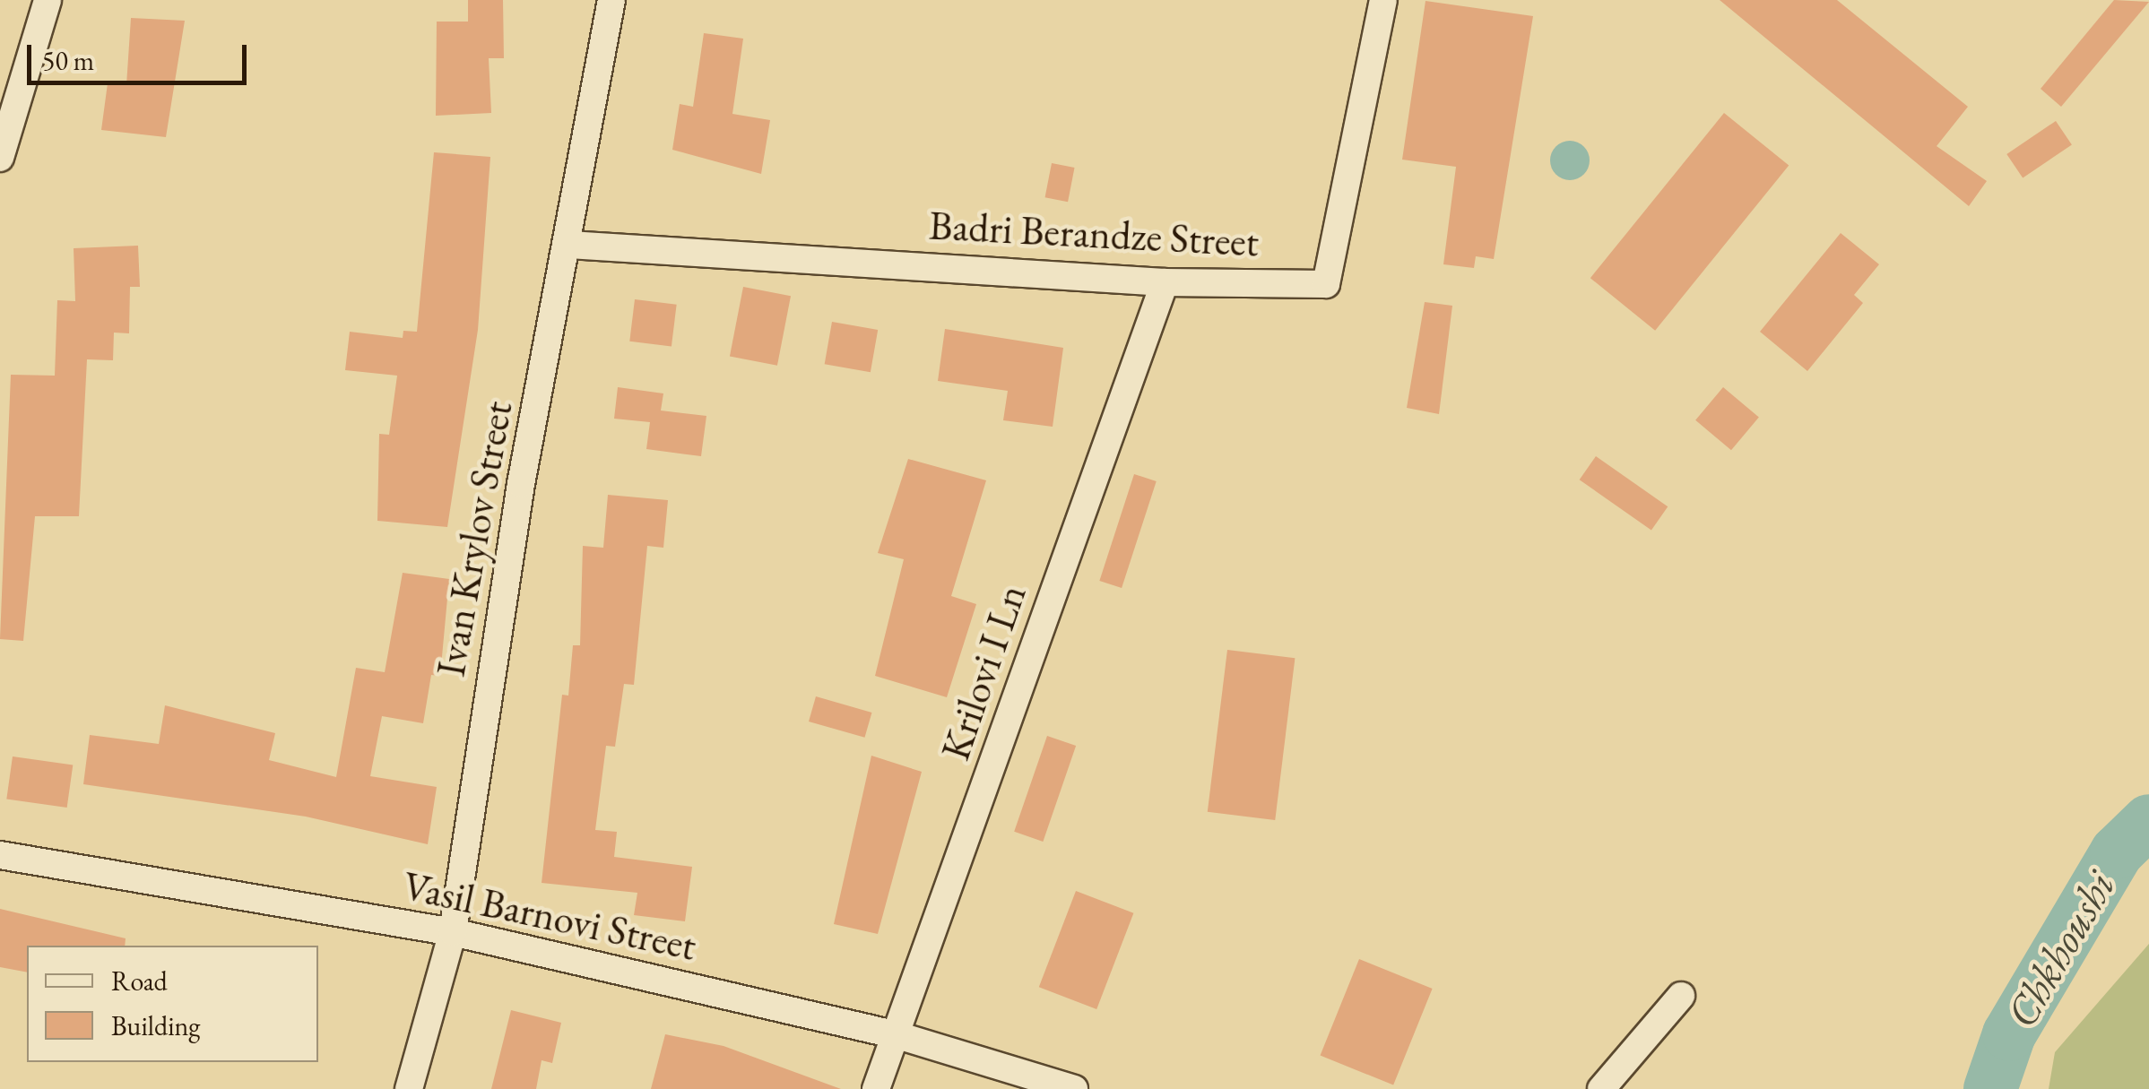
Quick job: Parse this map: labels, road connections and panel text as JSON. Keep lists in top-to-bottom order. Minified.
{"streets":{"street":["Badri Berandze Street","Ivan Krylov Street","Krilovi I Ln","Vasil Barnovi Street"]},"crossings":[["Badri Berandze Street","Ivan Krylov Street"],["Badri Berandze Street","Krilovi I Ln"],["Ivan Krylov Street","Vasil Barnovi Street"],["Krilovi I Ln","Vasil Barnovi Street"]],"water":["Chkhoushi"],"legend":["Road","Building"],"scale_bar":"50 m"}
